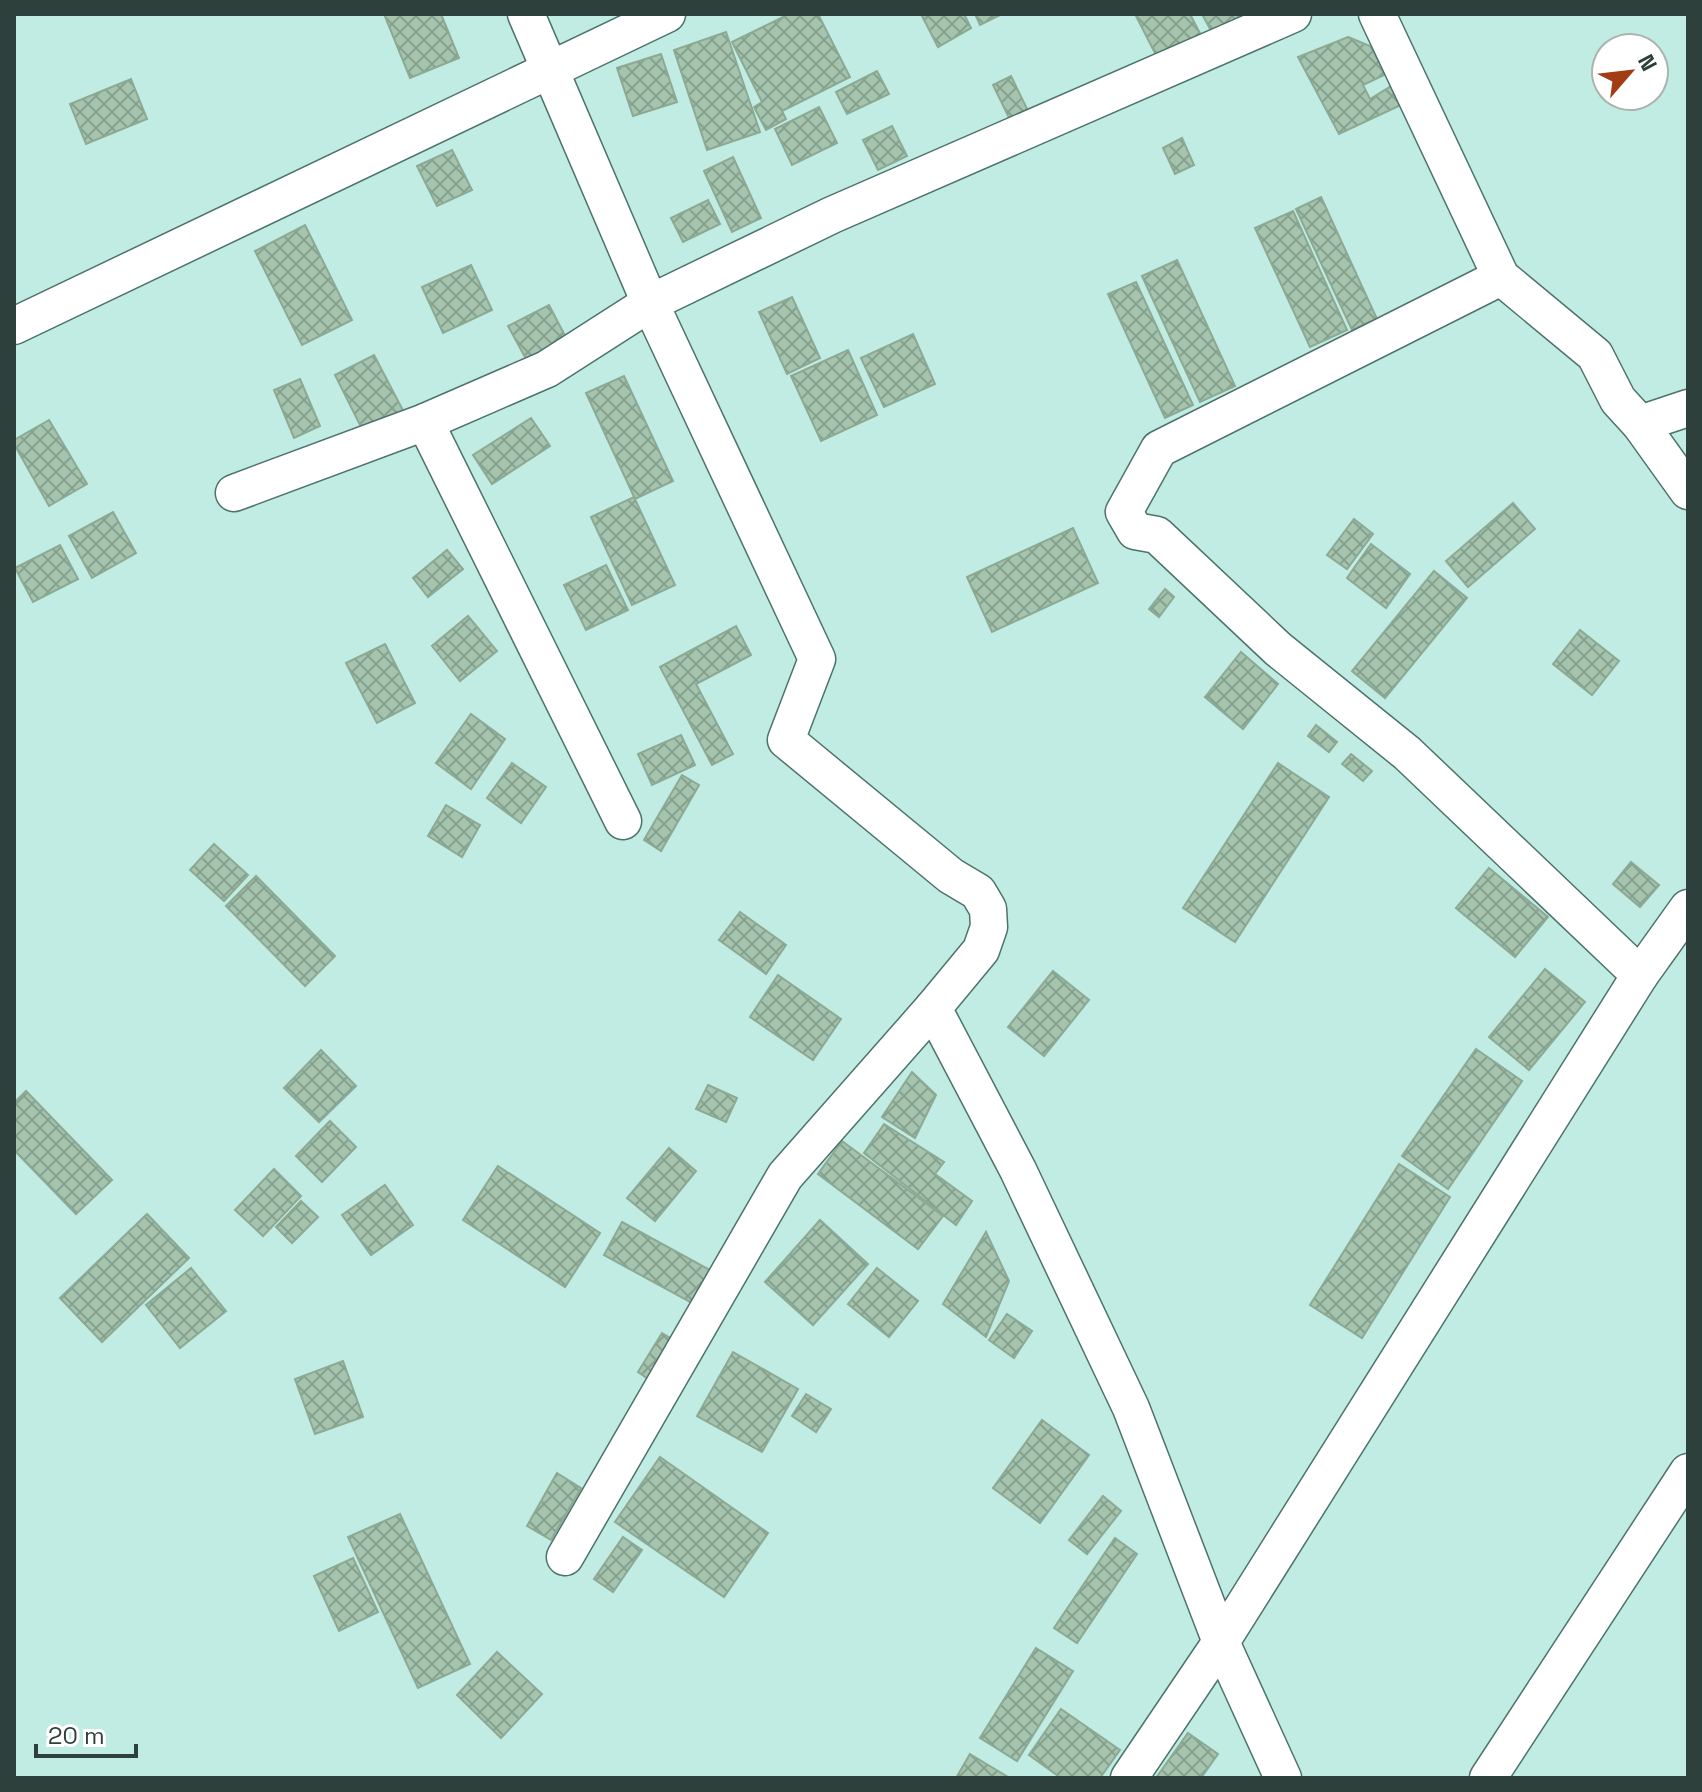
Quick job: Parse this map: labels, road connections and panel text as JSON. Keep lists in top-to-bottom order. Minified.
{"scale_bar":"20 m","north":"top right"}
